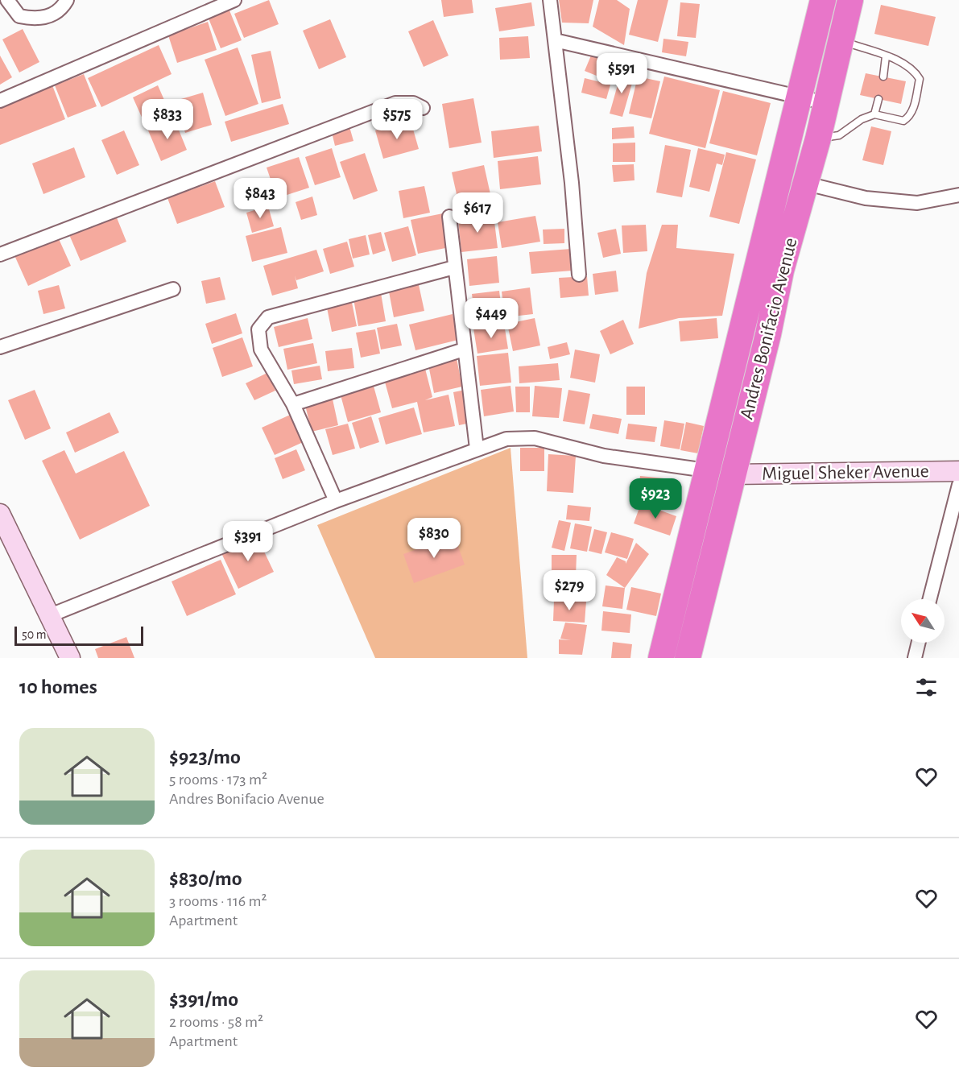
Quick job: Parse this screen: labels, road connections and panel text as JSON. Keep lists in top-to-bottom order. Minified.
{"streets":{"highway":["Andres Bonifacio Avenue"],"street":["Miguel Sheker Avenue"]},"crossings":[["Andres Bonifacio Avenue","Miguel Sheker Avenue"]],"scale_bar":"50 m","north":"top left","page":{"price":["$591","$833","$575","$843","$617","$449","$923","$830","$391","$279"],"scale":"50 m","heading":"10 homes","list":[{"name":"$923/mo","note":"5 rooms · 173 m² · Andres Bonifacio Avenue"},{"name":"$830/mo","note":"3 rooms · 116 m² · Apartment"},{"name":"$391/mo","note":"2 rooms · 58 m² · Apartment"}]}}
